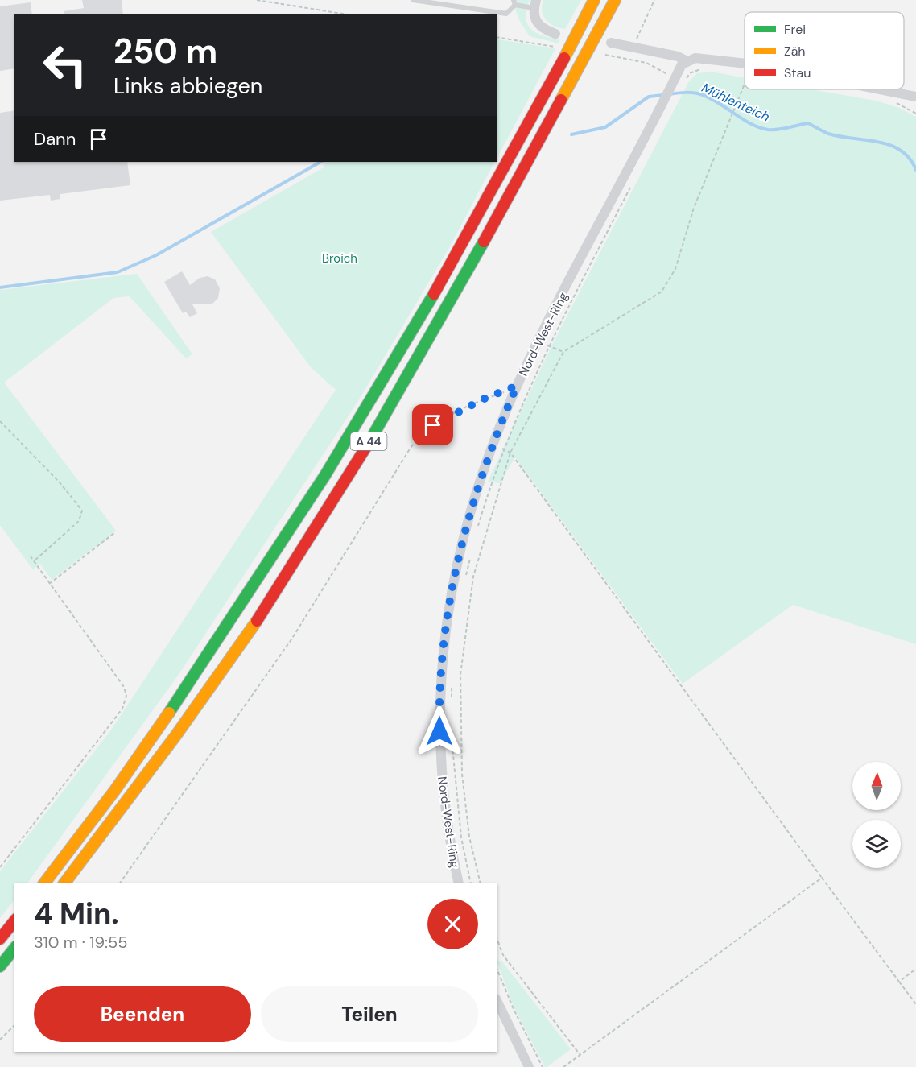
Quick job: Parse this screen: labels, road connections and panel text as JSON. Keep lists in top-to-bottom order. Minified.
{"streets":{"highway":["A 44"],"street":["Nord-West-Ring"]},"water":["Mühlenteich"],"parks":["Broich"],"legend":["Frei","Zäh","Stau"],"north":"top","page":{"turn":["250 m","Links abbiegen"],"then":"Dann","heading":["4 Min.","310 m · 19:55"],"buttons":["Beenden","Teilen"]}}
